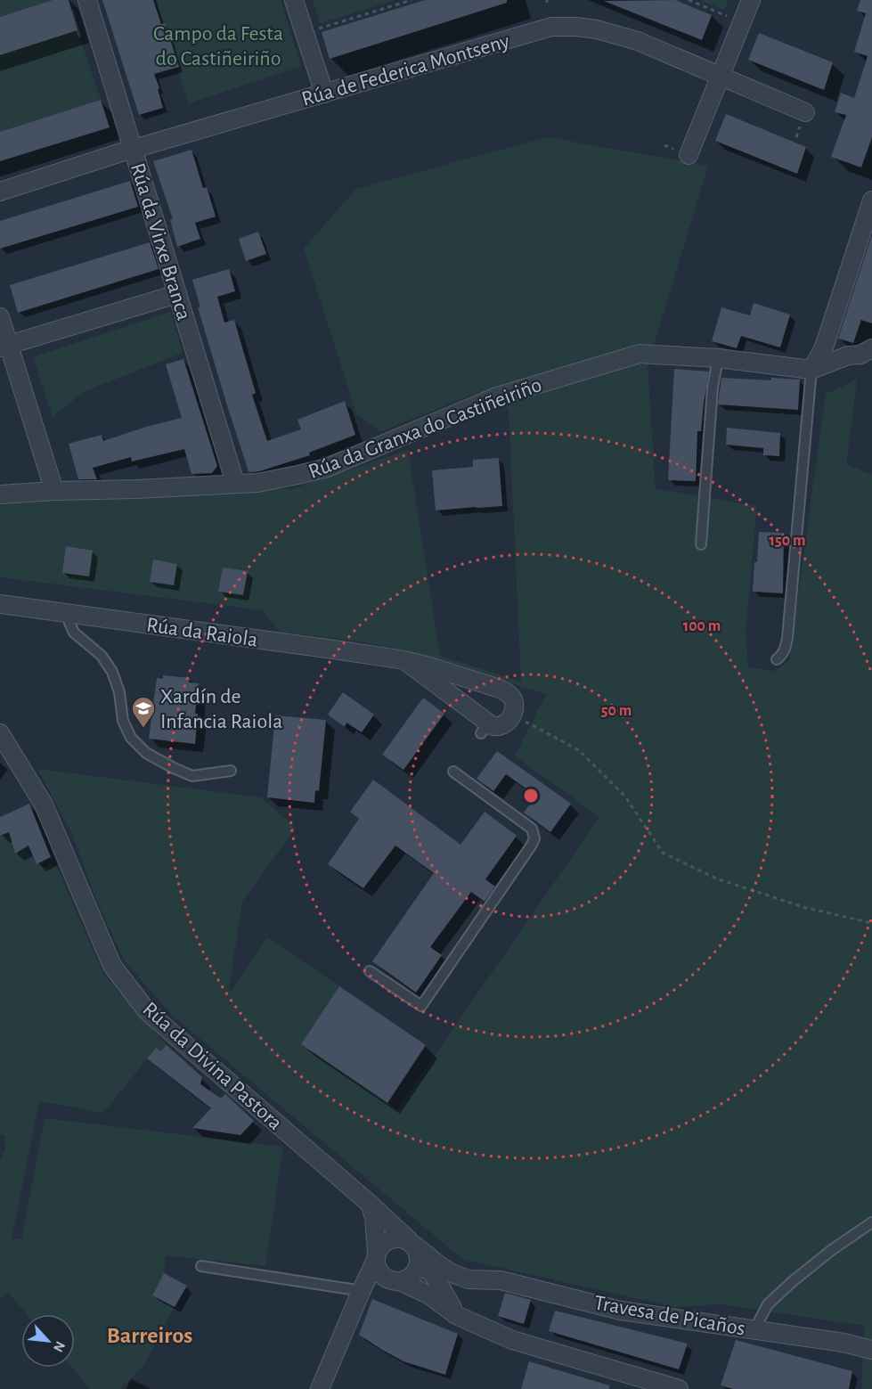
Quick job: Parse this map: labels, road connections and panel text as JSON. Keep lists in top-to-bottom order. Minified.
{"streets":{"street":["Rúa de Federica Montseny","Rúa da Virxe Branca","Rúa da Granxa do Castiñeiriño","Rúa da Raiola","Rúa da Divina Pastora","Travesa de Picaños"]},"crossings":[["Rúa de Federica Montseny","Rúa da Virxe Branca"],["Rúa da Virxe Branca","Rúa da Granxa do Castiñeiriño"],["Rúa da Divina Pastora","Travesa de Picaños"]],"districts":["Barreiros"],"parks":["Campo da Festa do Castiñeiriño"],"places":{"school or university":["Xardín de Infancia Raiola"]},"north":"bottom right","rings":["150 m","100 m","50 m"]}
